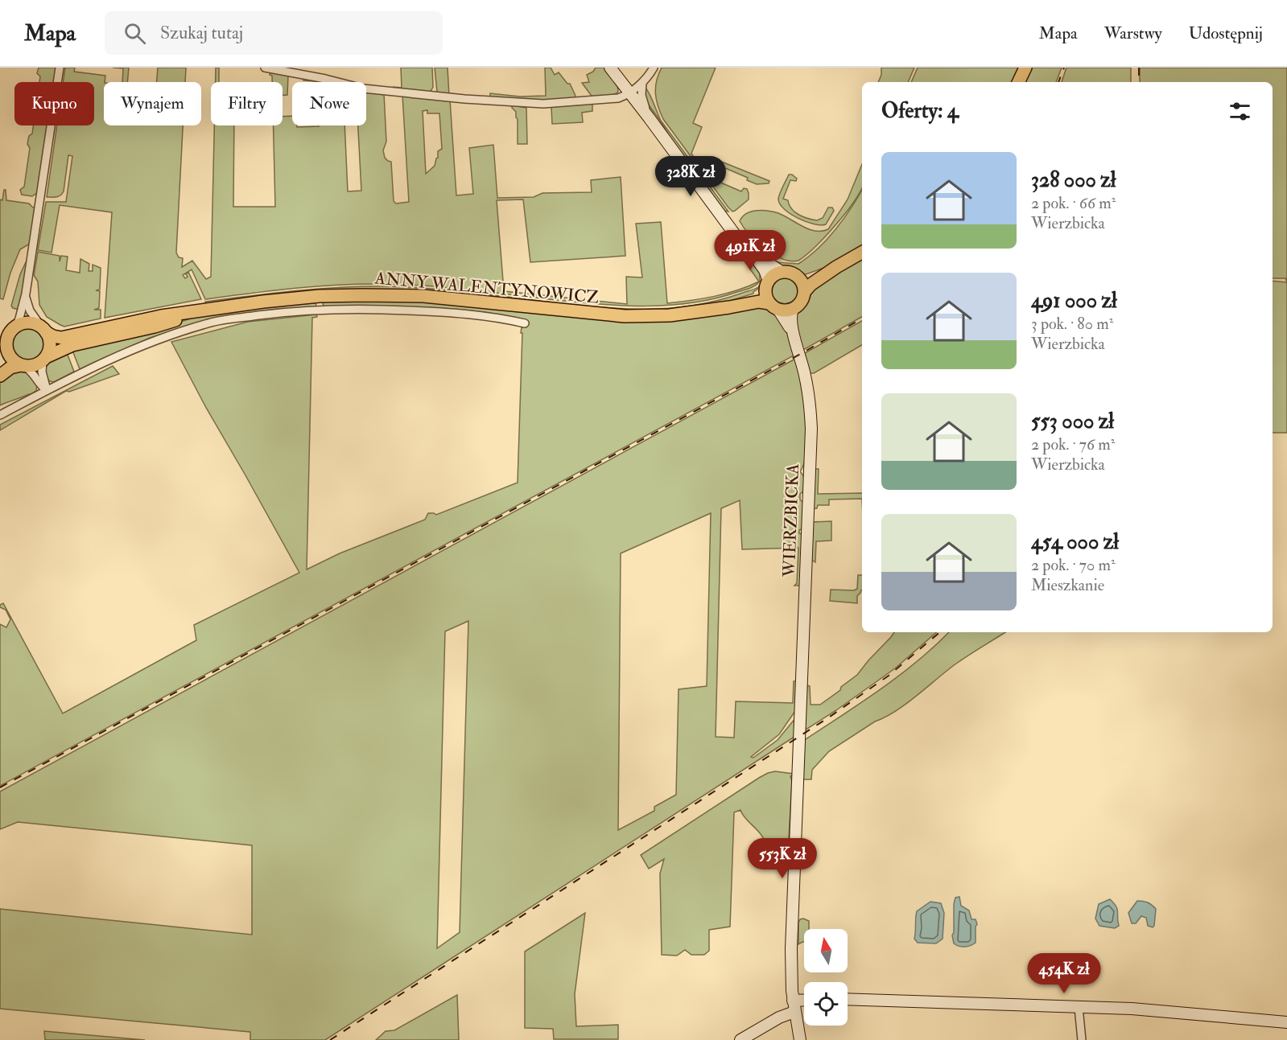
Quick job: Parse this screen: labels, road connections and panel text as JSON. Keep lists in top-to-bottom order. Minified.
{"streets":{"main road":["ANNY WALENTYNOWICZ"],"street":["WIERZBICKA"]},"crossings":[["ANNY WALENTYNOWICZ","WIERZBICKA"]],"north":"top","page":{"header":"Mapa","search":"Szukaj tutaj","nav":["Mapa","Warstwy","Udostępnij"],"chip":["Kupno","Wynajem","Filtry","Nowe"],"heading":"Oferty: 4","list":[{"name":"328 000 zł","note":"2 pok. · 66 m² · Wierzbicka"},{"name":"491 000 zł","note":"3 pok. · 80 m² · Wierzbicka"},{"name":"553 000 zł","note":"2 pok. · 76 m² · Wierzbicka"},{"name":"454 000 zł","note":"2 pok. · 70 m² · Mieszkanie"}],"price":["328K zł","491K zł","553K zł","454K zł"]}}
